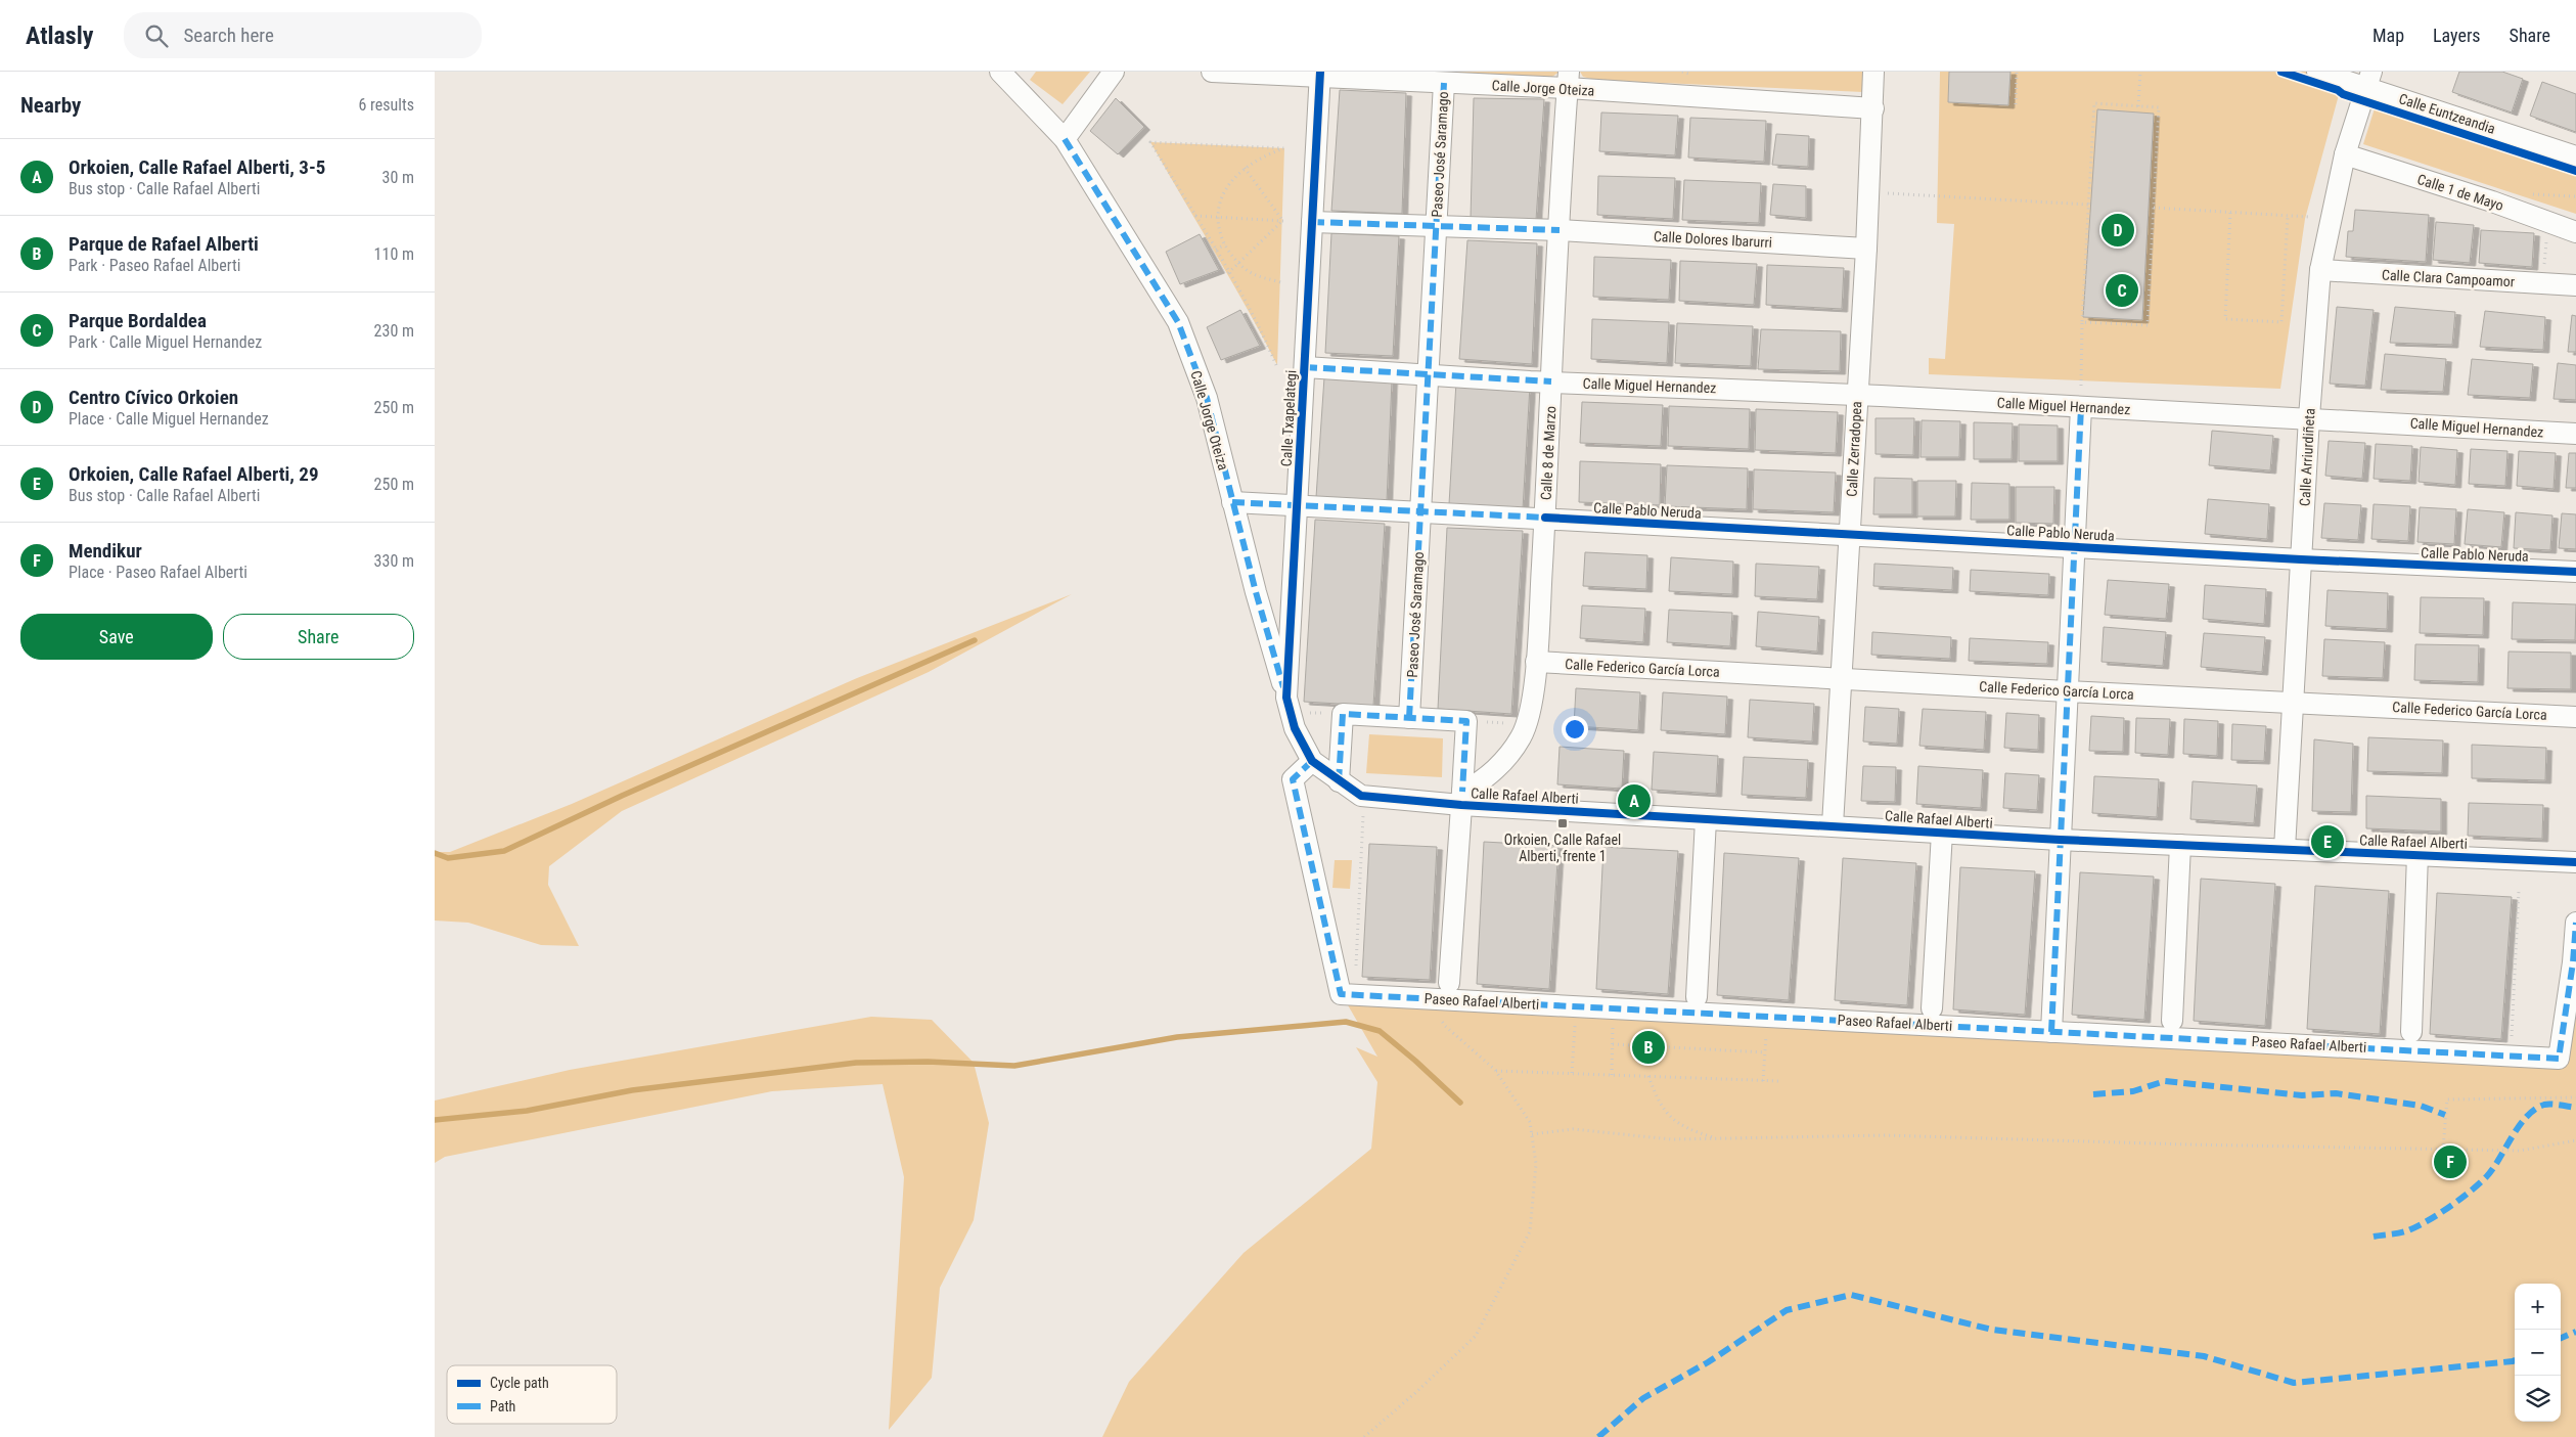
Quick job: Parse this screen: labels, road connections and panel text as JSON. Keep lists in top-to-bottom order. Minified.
{"streets":{"street":["Calle Jorge Oteiza","Calle Euntzeandia","Paseo José Saramago","Calle 1 de Mayo","Calle Dolores Ibarurri","Calle Clara Campoamor","Calle Miguel Hernandez","Calle Txapelategi","Calle Zerradopea","Calle 8 de Marzo","Calle Arriurdiñeta","Calle Pablo Neruda","Calle Federico García Lorca","Calle Rafael Alberti","Paseo Rafael Alberti"]},"crossings":[["Calle Jorge Oteiza","Paseo José Saramago"],["Calle Jorge Oteiza","Calle Txapelategi"],["Calle Jorge Oteiza","Calle Zerradopea"],["Calle Jorge Oteiza","Calle 8 de Marzo"],["Calle Euntzeandia","Calle Arriurdiñeta"],["Paseo José Saramago","Calle Dolores Ibarurri"],["Paseo José Saramago","Calle Txapelategi"],["Paseo José Saramago","Calle 8 de Marzo"],["Calle 1 de Mayo","Calle Arriurdiñeta"],["Calle Dolores Ibarurri","Calle Zerradopea"],["Calle Dolores Ibarurri","Calle 8 de Marzo"],["Calle Clara Campoamor","Calle Arriurdiñeta"],["Calle Miguel Hernandez","Calle Zerradopea"],["Calle Miguel Hernandez","Calle 8 de Marzo"],["Calle Miguel Hernandez","Calle Arriurdiñeta"],["Calle Txapelategi","Calle Rafael Alberti"],["Calle Zerradopea","Calle Pablo Neruda"],["Calle Zerradopea","Calle Federico García Lorca"],["Calle Zerradopea","Calle Rafael Alberti"],["Calle 8 de Marzo","Calle Pablo Neruda"],["Calle 8 de Marzo","Calle Federico García Lorca"],["Calle 8 de Marzo","Calle Rafael Alberti"],["Calle Arriurdiñeta","Calle Pablo Neruda"],["Calle Arriurdiñeta","Calle Federico García Lorca"],["Calle Arriurdiñeta","Calle Rafael Alberti"]],"places":{"transit":["Orkoien, Calle Rafael Alberti, frente 1"]},"legend":["Cycle path","Path"],"page":{"header":"Atlasly","search":"Search here","nav":["Map","Layers","Share"],"heading":["Nearby","6 results"],"list":[{"mark":"A","name":"Orkoien, Calle Rafael Alberti, 3-5","note":"Bus stop · Calle Rafael Alberti","value":"30 m"},{"mark":"B","name":"Parque de Rafael Alberti","note":"Park · Paseo Rafael Alberti","value":"110 m"},{"mark":"C","name":"Parque Bordaldea","note":"Park · Calle Miguel Hernandez","value":"230 m"},{"mark":"D","name":"Centro Cívico Orkoien","note":"Place · Calle Miguel Hernandez","value":"250 m"},{"mark":"E","name":"Orkoien, Calle Rafael Alberti, 29","note":"Bus stop · Calle Rafael Alberti","value":"250 m"},{"mark":"F","name":"Mendikur","note":"Place · Paseo Rafael Alberti","value":"330 m"}],"pins":["D","C","A","E","B","F"],"buttons":["Save","Share"],"map_buttons":["+","−"]}}
